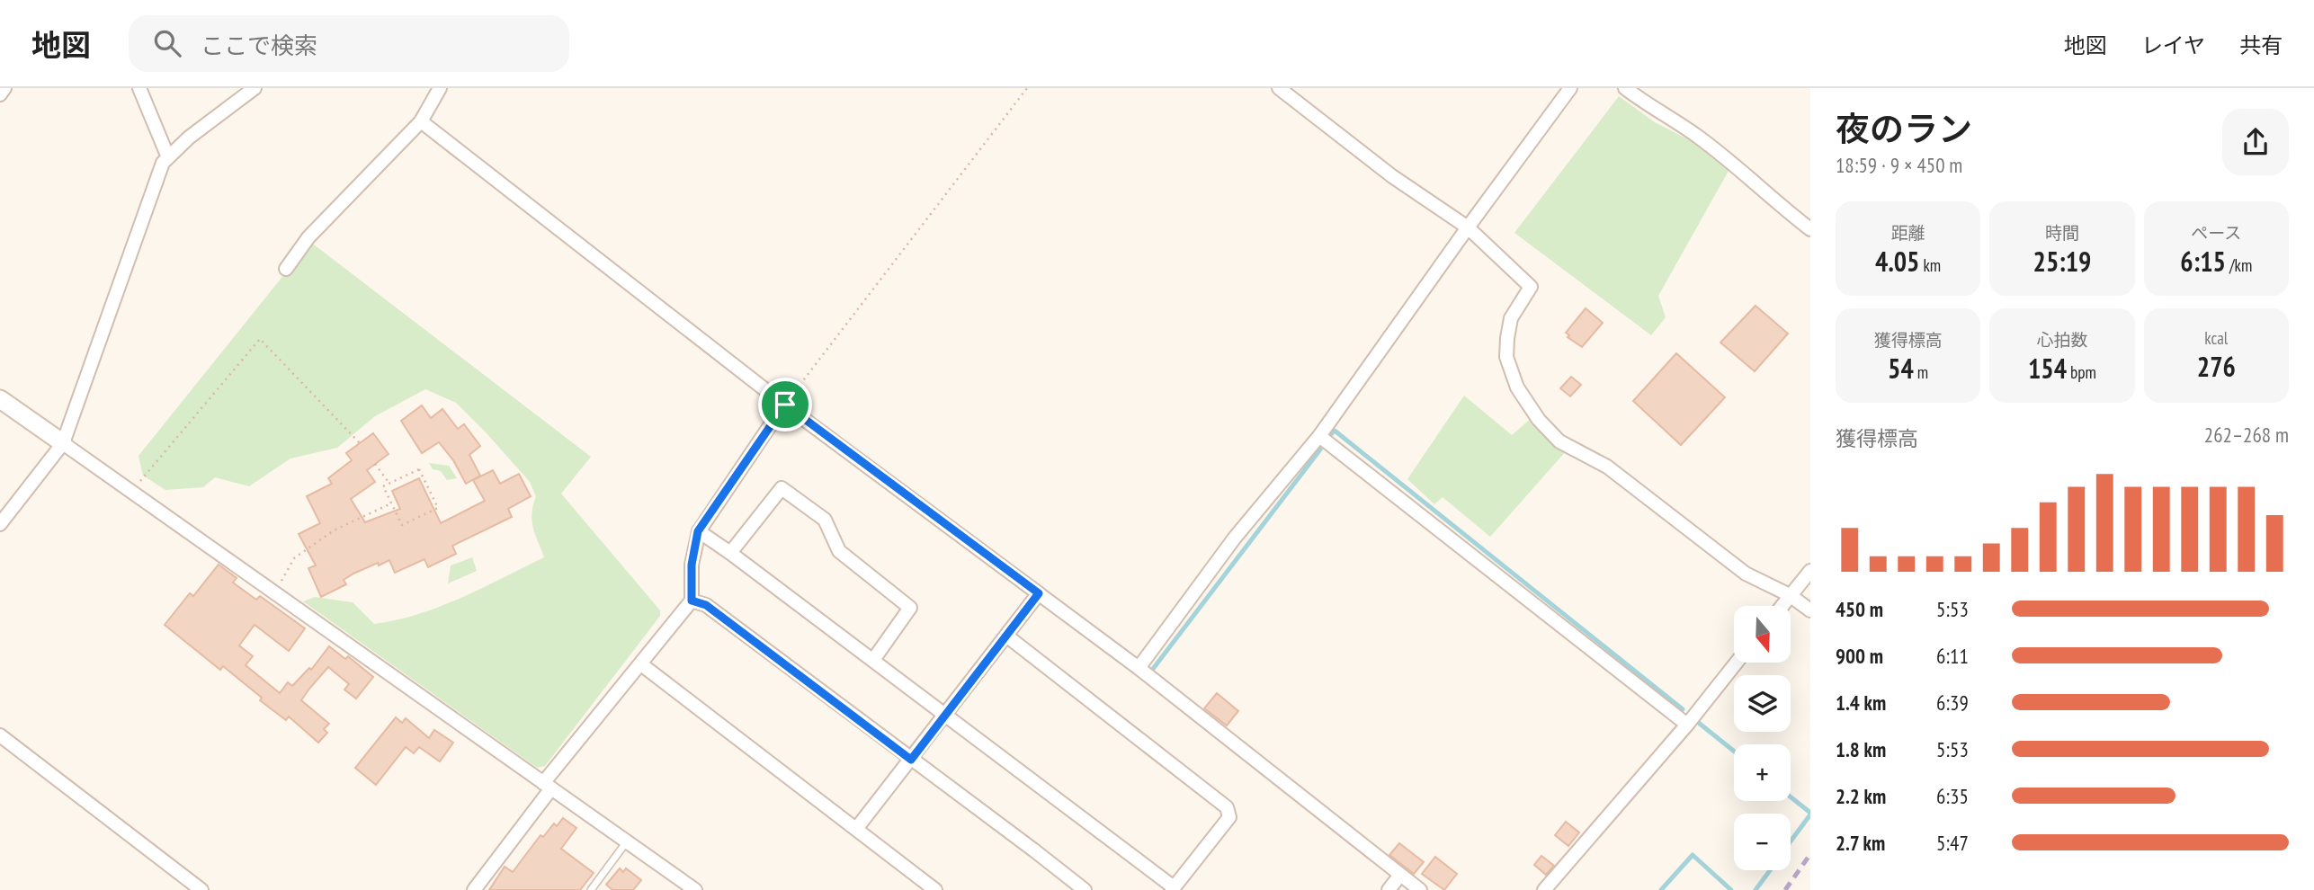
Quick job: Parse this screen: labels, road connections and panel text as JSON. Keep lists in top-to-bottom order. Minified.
{"north":"bottom","page":{"header":"地図","search":"ここで検索","nav":["地図","レイヤ","共有"],"heading":["夜のラン","18:59 · 9 × 450 m"],"stats":[["距離","4.05 km"],["時間","25:19"],["ペース","6:15 /km"],["獲得標高","54 m"],["心拍数","154 bpm"],["kcal","276"]],"chart":["獲得標高","262–268 m"],"list":[{"name":"450 m","note":"5:53"},{"name":"900 m","note":"6:11"},{"name":"1.4 km","note":"6:39"},{"name":"1.8 km","note":"5:53"},{"name":"2.2 km","note":"6:35"},{"name":"2.7 km","note":"5:47"}],"map_buttons":["+","−"]}}
